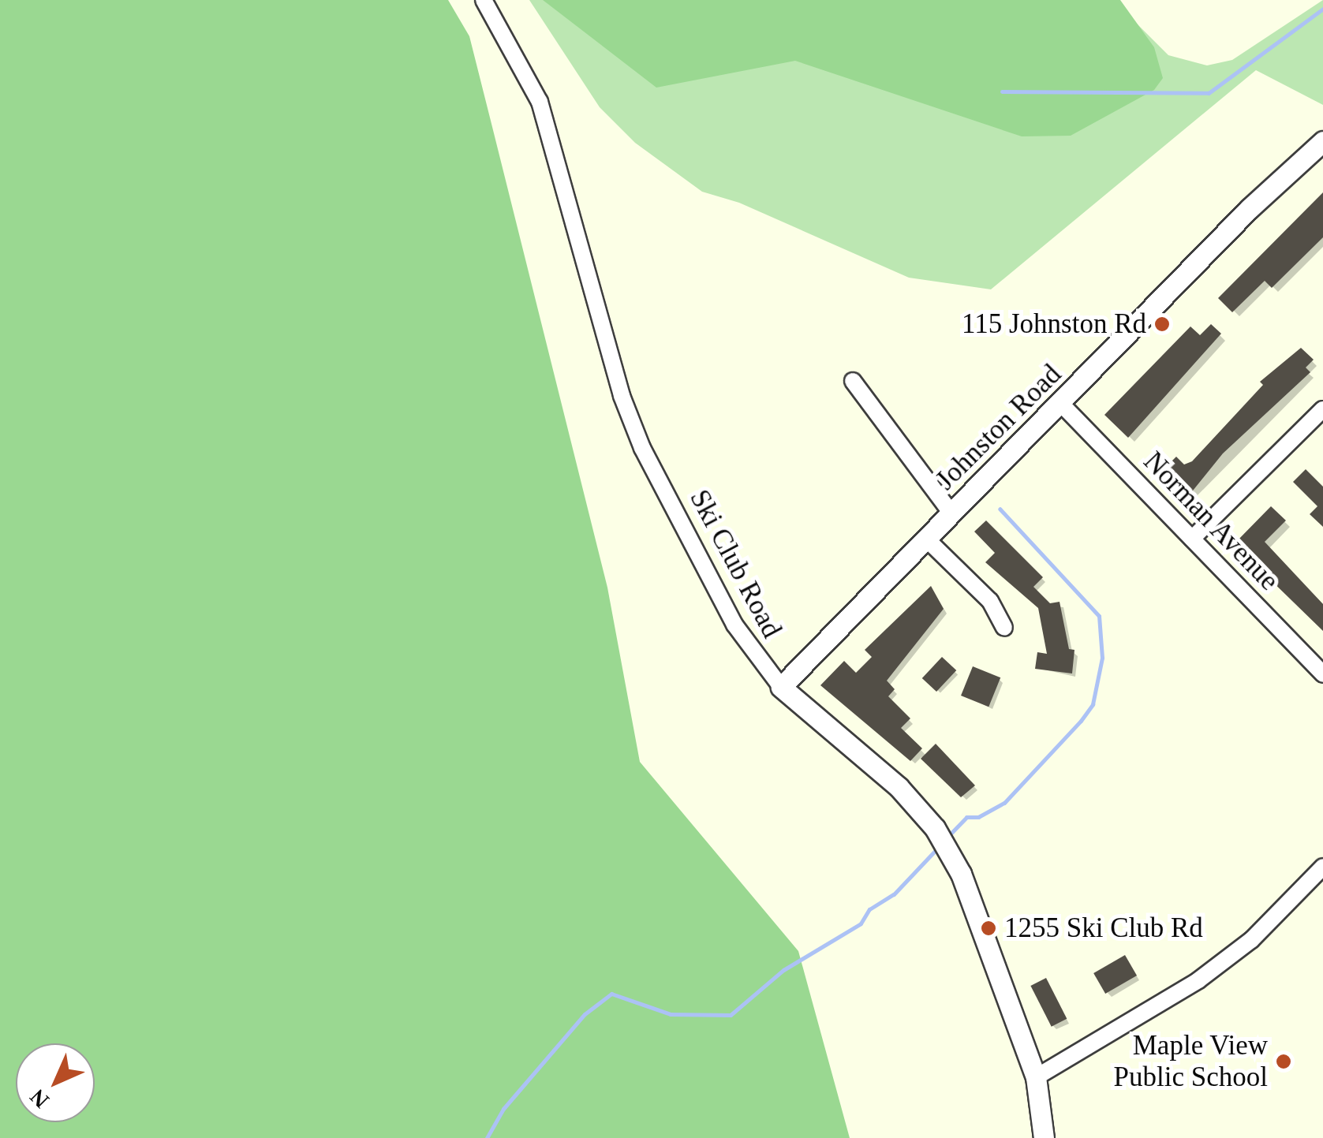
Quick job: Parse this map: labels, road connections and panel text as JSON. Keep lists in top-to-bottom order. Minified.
{"streets":{"street":["Johnston Road","Norman Avenue","Ski Club Road"]},"crossings":[["Johnston Road","Norman Avenue"],["Johnston Road","Ski Club Road"]],"places":["115 Johnston Rd","1255 Ski Club Rd","Maple View Public School"],"north":"bottom left"}
